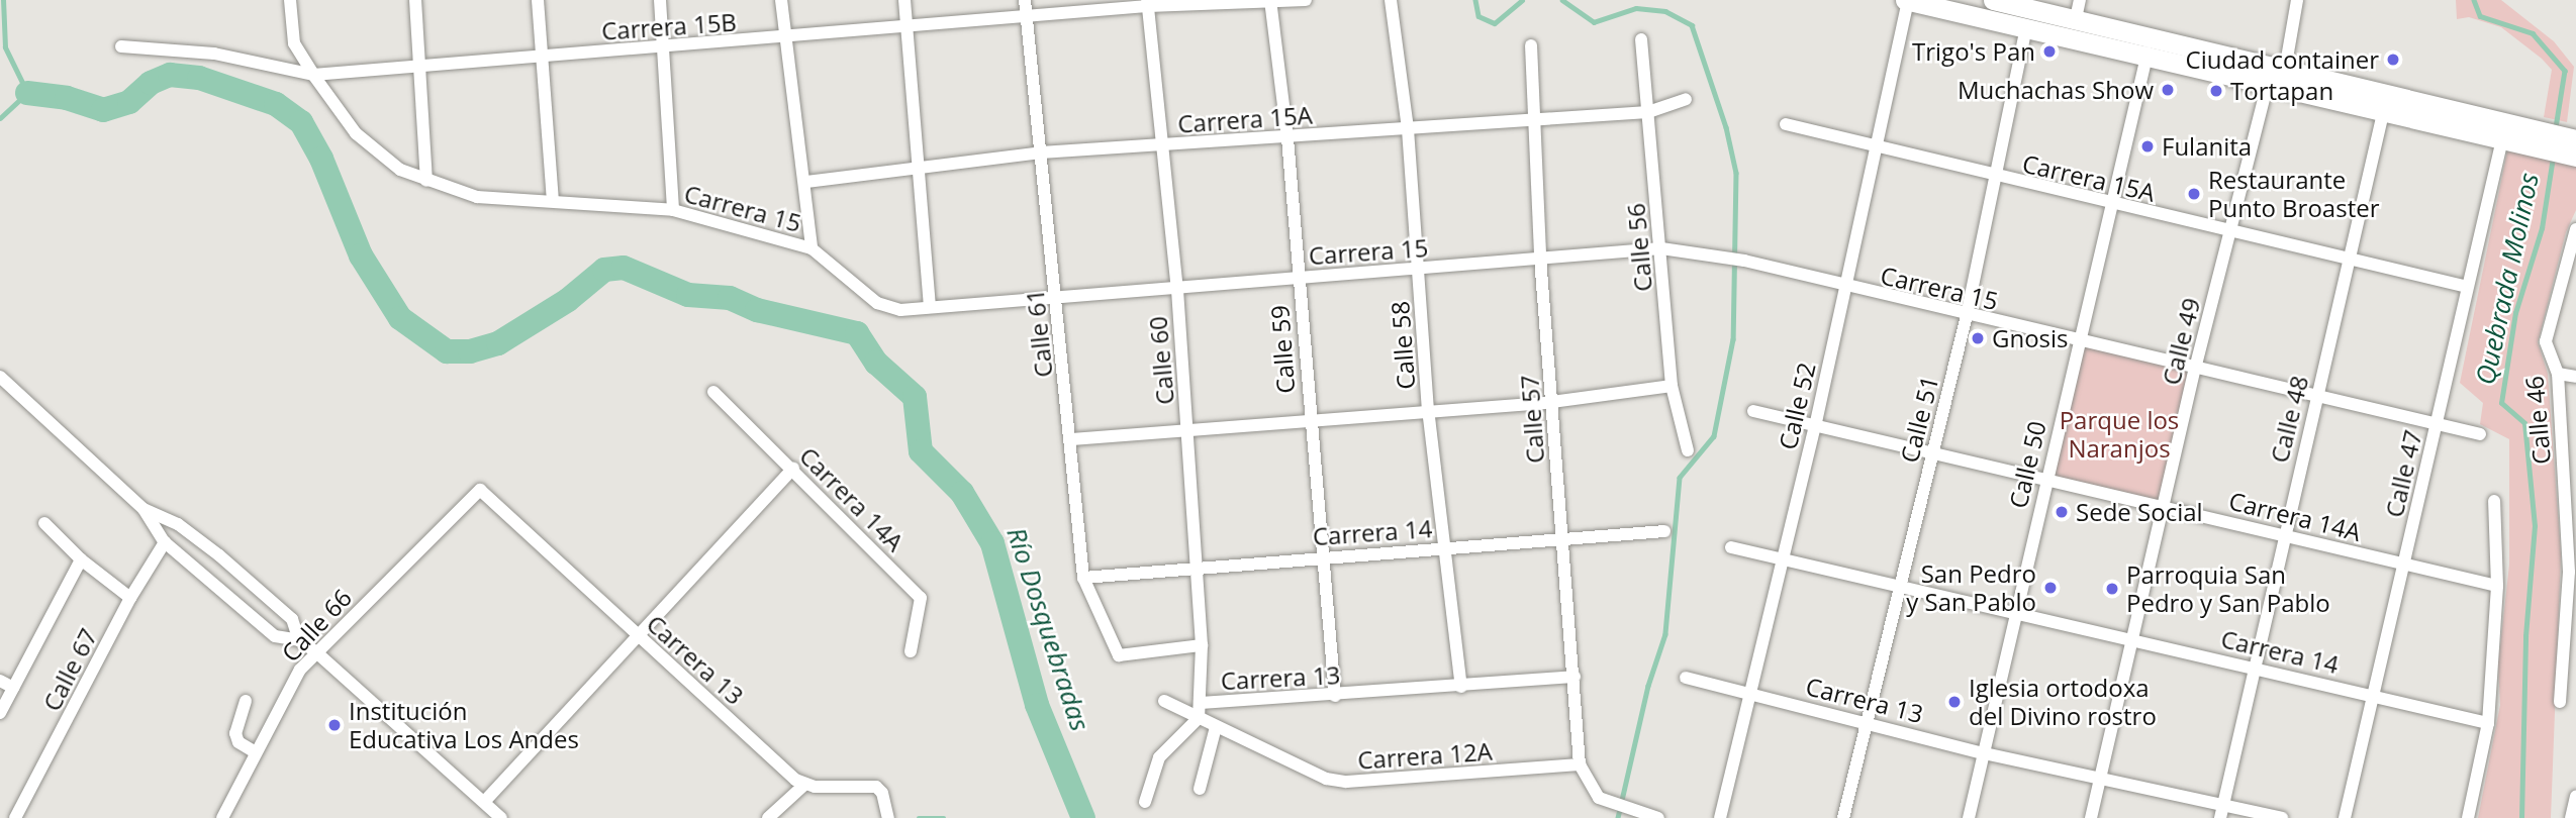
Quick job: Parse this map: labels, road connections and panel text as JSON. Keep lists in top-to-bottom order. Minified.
{"streets":{"street":["Carrera 15B","Carrera 15A","Carrera 15","Calle 56","Calle 61","Calle 49","Calle 58","Calle 59","Calle 60","Calle 52","Calle 57","Calle 51","Calle 48","Calle 46","Calle 50","Calle 47","Carrera 14A","Carrera 14","Calle 66","Carrera 13","Calle 67","Carrera 12A"]},"crossings":[["Carrera 15B","Carrera 15"],["Carrera 15B","Calle 61"],["Carrera 15B","Calle 59"],["Carrera 15B","Calle 60"],["Carrera 15A","Calle 56"],["Carrera 15A","Calle 61"],["Carrera 15A","Calle 49"],["Carrera 15A","Calle 58"],["Carrera 15A","Calle 59"],["Carrera 15A","Calle 60"],["Carrera 15A","Calle 52"],["Carrera 15A","Calle 57"],["Carrera 15A","Calle 51"],["Carrera 15A","Calle 48"],["Carrera 15A","Calle 50"],["Carrera 15A","Calle 47"],["Carrera 15","Calle 56"],["Carrera 15","Calle 61"],["Carrera 15","Calle 49"],["Carrera 15","Calle 58"],["Carrera 15","Calle 59"],["Carrera 15","Calle 60"],["Carrera 15","Calle 52"],["Carrera 15","Calle 57"],["Carrera 15","Calle 51"],["Carrera 15","Calle 48"],["Carrera 15","Calle 50"],["Carrera 15","Calle 47"],["Calle 61","Calle 60"],["Calle 61","Carrera 14"],["Calle 49","Carrera 14A"],["Calle 49","Carrera 14"],["Calle 49","Carrera 13"],["Calle 58","Carrera 14"],["Calle 58","Carrera 13"],["Calle 59","Carrera 14"],["Calle 59","Carrera 13"],["Calle 60","Carrera 14"],["Calle 60","Carrera 13"],["Calle 60","Carrera 12A"],["Calle 52","Carrera 14A"],["Calle 52","Carrera 14"],["Calle 52","Carrera 13"],["Calle 57","Carrera 14"],["Calle 57","Carrera 13"],["Calle 57","Carrera 12A"],["Calle 51","Carrera 14A"],["Calle 51","Carrera 14"],["Calle 51","Carrera 13"],["Calle 48","Carrera 14A"],["Calle 48","Carrera 14"],["Calle 48","Carrera 13"],["Calle 50","Carrera 14A"],["Calle 50","Carrera 14"],["Calle 50","Carrera 13"],["Calle 47","Carrera 14A"],["Calle 47","Carrera 14"],["Calle 66","Carrera 13"]],"water":["Quebrada Molinos","Río Dosquebradas"],"parks":["Parque los Naranjos"],"places":["Trigo's Pan","Ciudad container","Muchachas Show","Tortapan","Fulanita","Restaurante Punto Broaster","Gnosis","Sede Social","San Pedro y San Pablo","Parroquia San Pedro y San Pablo","Iglesia ortodoxa del Divino rostro","Institución Educativa Los Andes"]}
